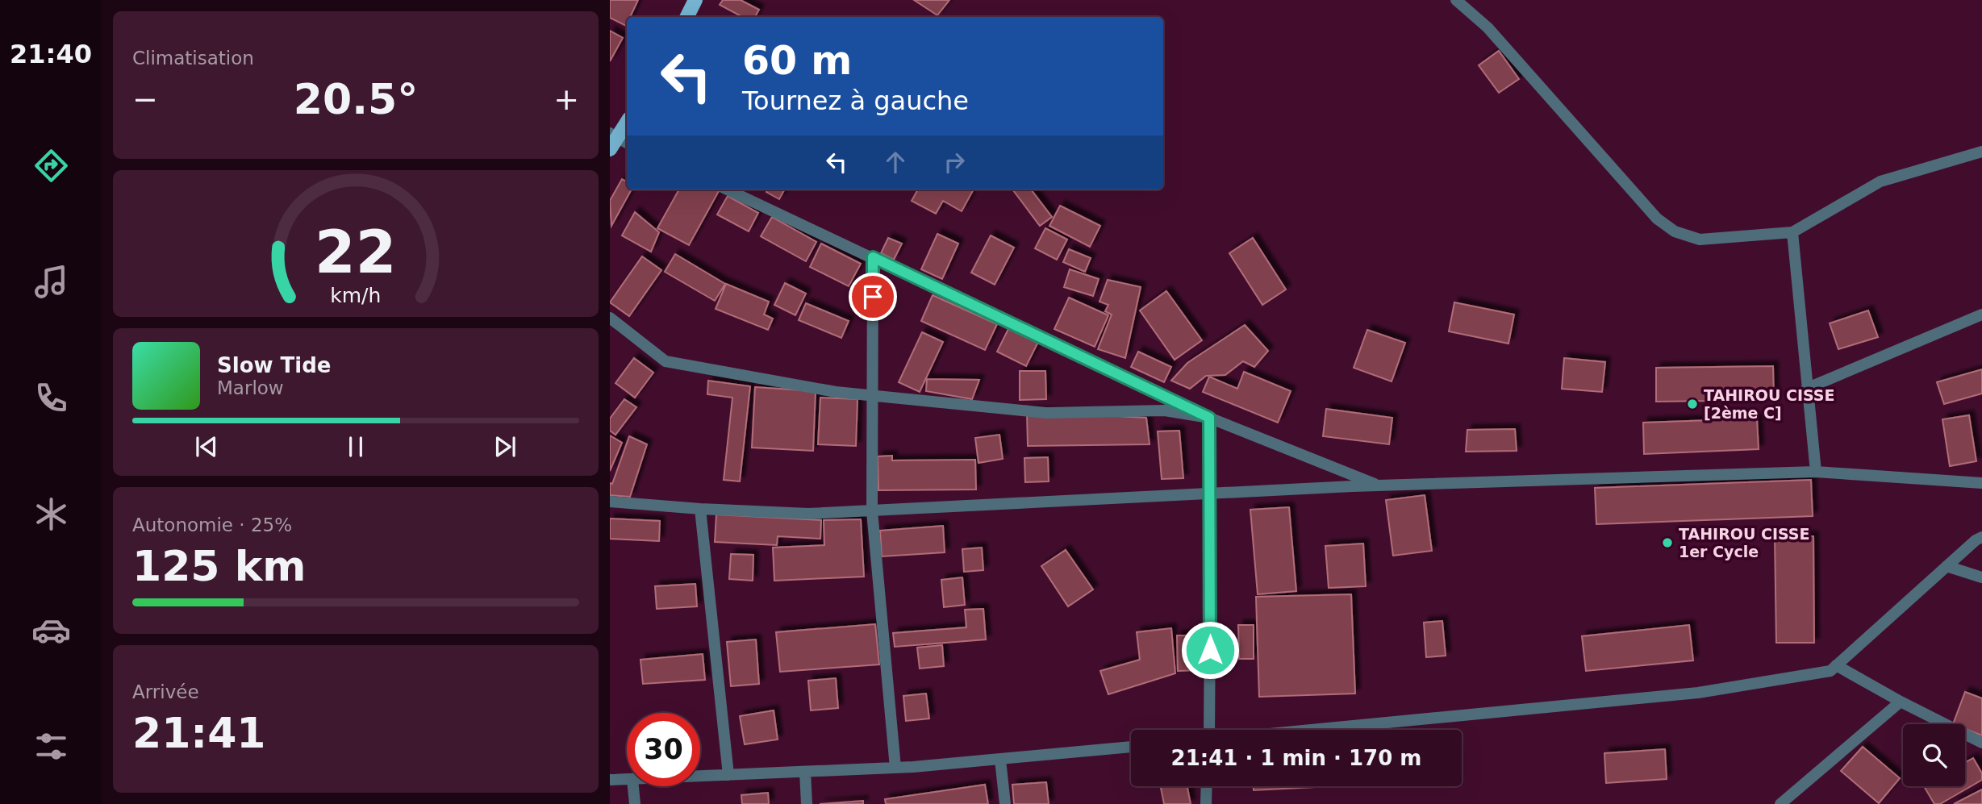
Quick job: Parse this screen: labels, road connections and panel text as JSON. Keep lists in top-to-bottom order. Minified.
{"places":["TAHIROU CISSE [2ème C]","TAHIROU CISSE 1er Cycle"],"page":{"tabs":"21:40","tile":["Climatisation",["Autonomie · 25%","125 km"],["Arrivée","21:41"]],"turn":["60 m","Tournez à gauche"],"heat":["−","20.5°","+"],"song":["Slow Tide","Marlow"],"limit":"30","trip":"21:41 · 1 min · 170 m","gauge":["22","km/h"]}}
